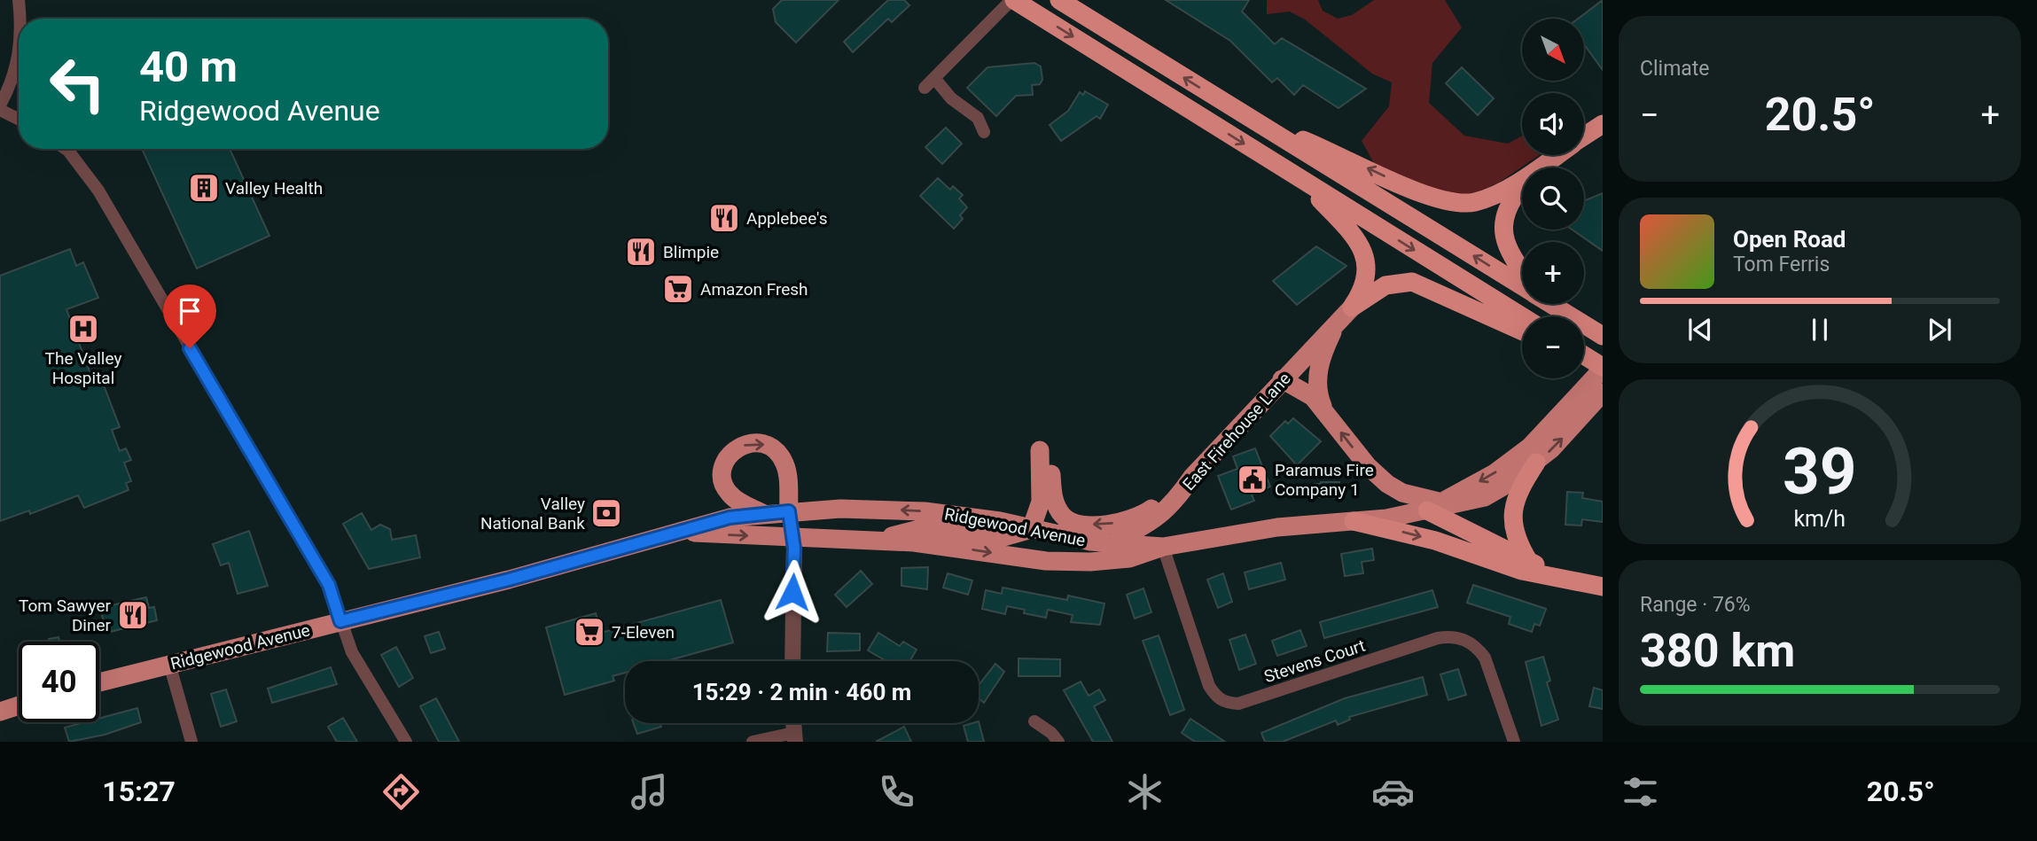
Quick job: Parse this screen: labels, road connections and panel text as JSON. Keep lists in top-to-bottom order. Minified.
{"streets":{"main road":["East Firehouse Lane","Ridgewood Avenue"],"street":["Stevens Court"]},"crossings":[["East Firehouse Lane","Ridgewood Avenue"],["Ridgewood Avenue","Stevens Court"]],"places":{"building":["Valley Health"],"restaurant":["Applebee's","Blimpie","Tom Sawyer Diner"],"supermarket":["Amazon Fresh","7-Eleven"],"hospital":["The Valley Hospital"],"public building":["Paramus Fire Company 1"],"bank":["Valley National Bank"]},"north":"bottom right","page":{"tile":["Climate",["Range · 76%","380 km"]],"map_buttons":["+","−"],"turn":["40 m","Ridgewood Avenue"],"heat":["−","20.5°","+"],"song":["Open Road","Tom Ferris"],"limit":"40","trip":"15:29 · 2 min · 460 m","tabs":["15:27","20.5°"],"gauge":["39","km/h"]}}
